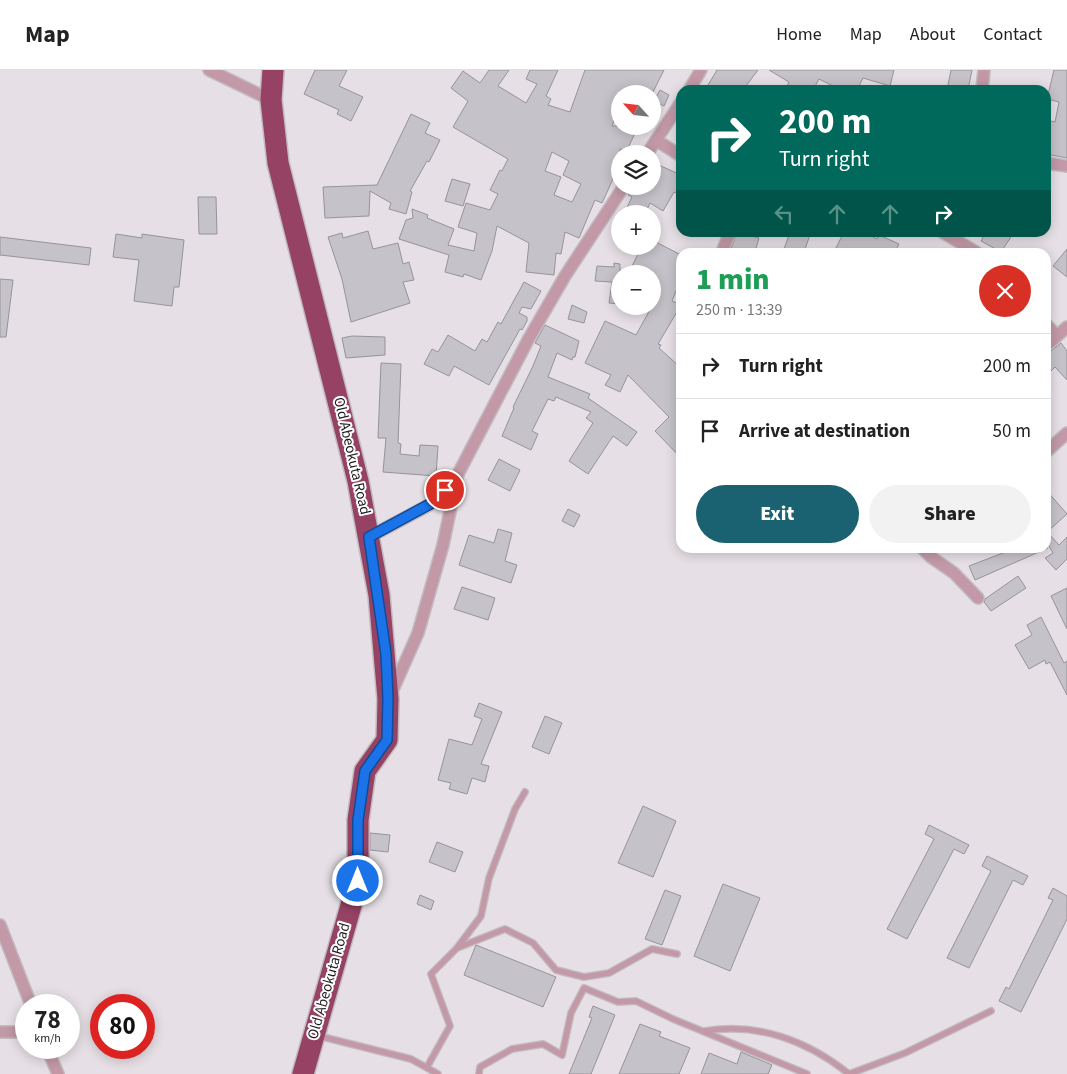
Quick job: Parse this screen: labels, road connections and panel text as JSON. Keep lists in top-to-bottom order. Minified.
{"streets":{"highway":["Old Abeokuta Road"]},"north":"top left","page":{"header":"Map","nav":["Home","Map","About","Contact"],"map_buttons":["+","−"],"turn":["200 m","Turn right"],"heading":["1 min","250 m · 13:39"],"list":[{"name":"Turn right","value":"200 m"},{"name":"Arrive at destination","value":"50 m"}],"buttons":["Exit","Share"],"speed":"78 km/h","limit":"80"}}
